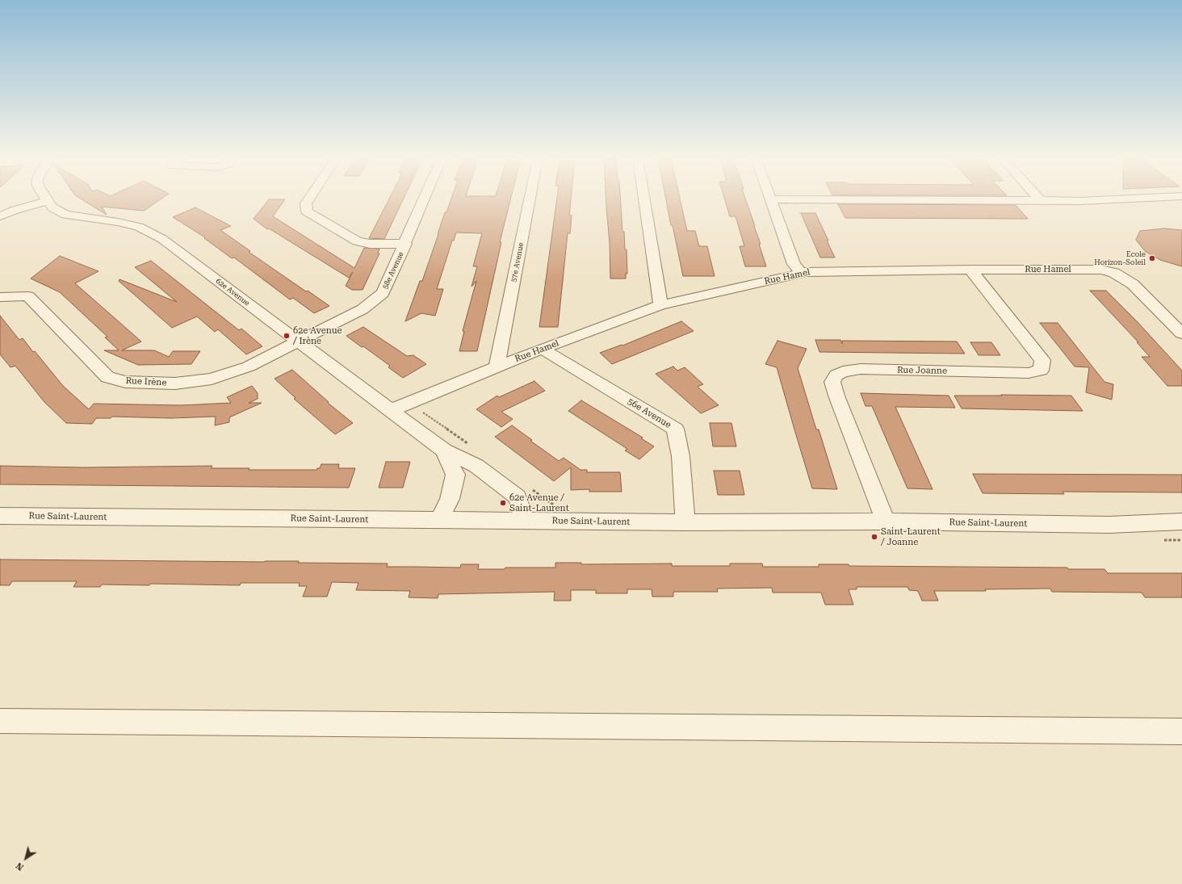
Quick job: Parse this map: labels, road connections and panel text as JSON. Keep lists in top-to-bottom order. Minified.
{"streets":{"street":["57e Avenue","Rue Hamel","58e Avenue","62e Avenue","Rue Joanne","Rue Irène","56e Avenue","Rue Saint-Laurent"]},"crossings":[["57e Avenue","Rue Hamel"],["Rue Hamel","62e Avenue"],["Rue Hamel","Rue Joanne"],["Rue Hamel","56e Avenue"],["58e Avenue","62e Avenue"],["58e Avenue","Rue Irène"],["62e Avenue","Rue Irène"],["62e Avenue","Rue Saint-Laurent"],["Rue Joanne","Rue Saint-Laurent"],["56e Avenue","Rue Saint-Laurent"]],"places":["Ecole Horizon-Soleil","62e Avenue / Irène","62e Avenue / Saint-Laurent","Saint-Laurent / Joanne"],"north":"bottom left"}
